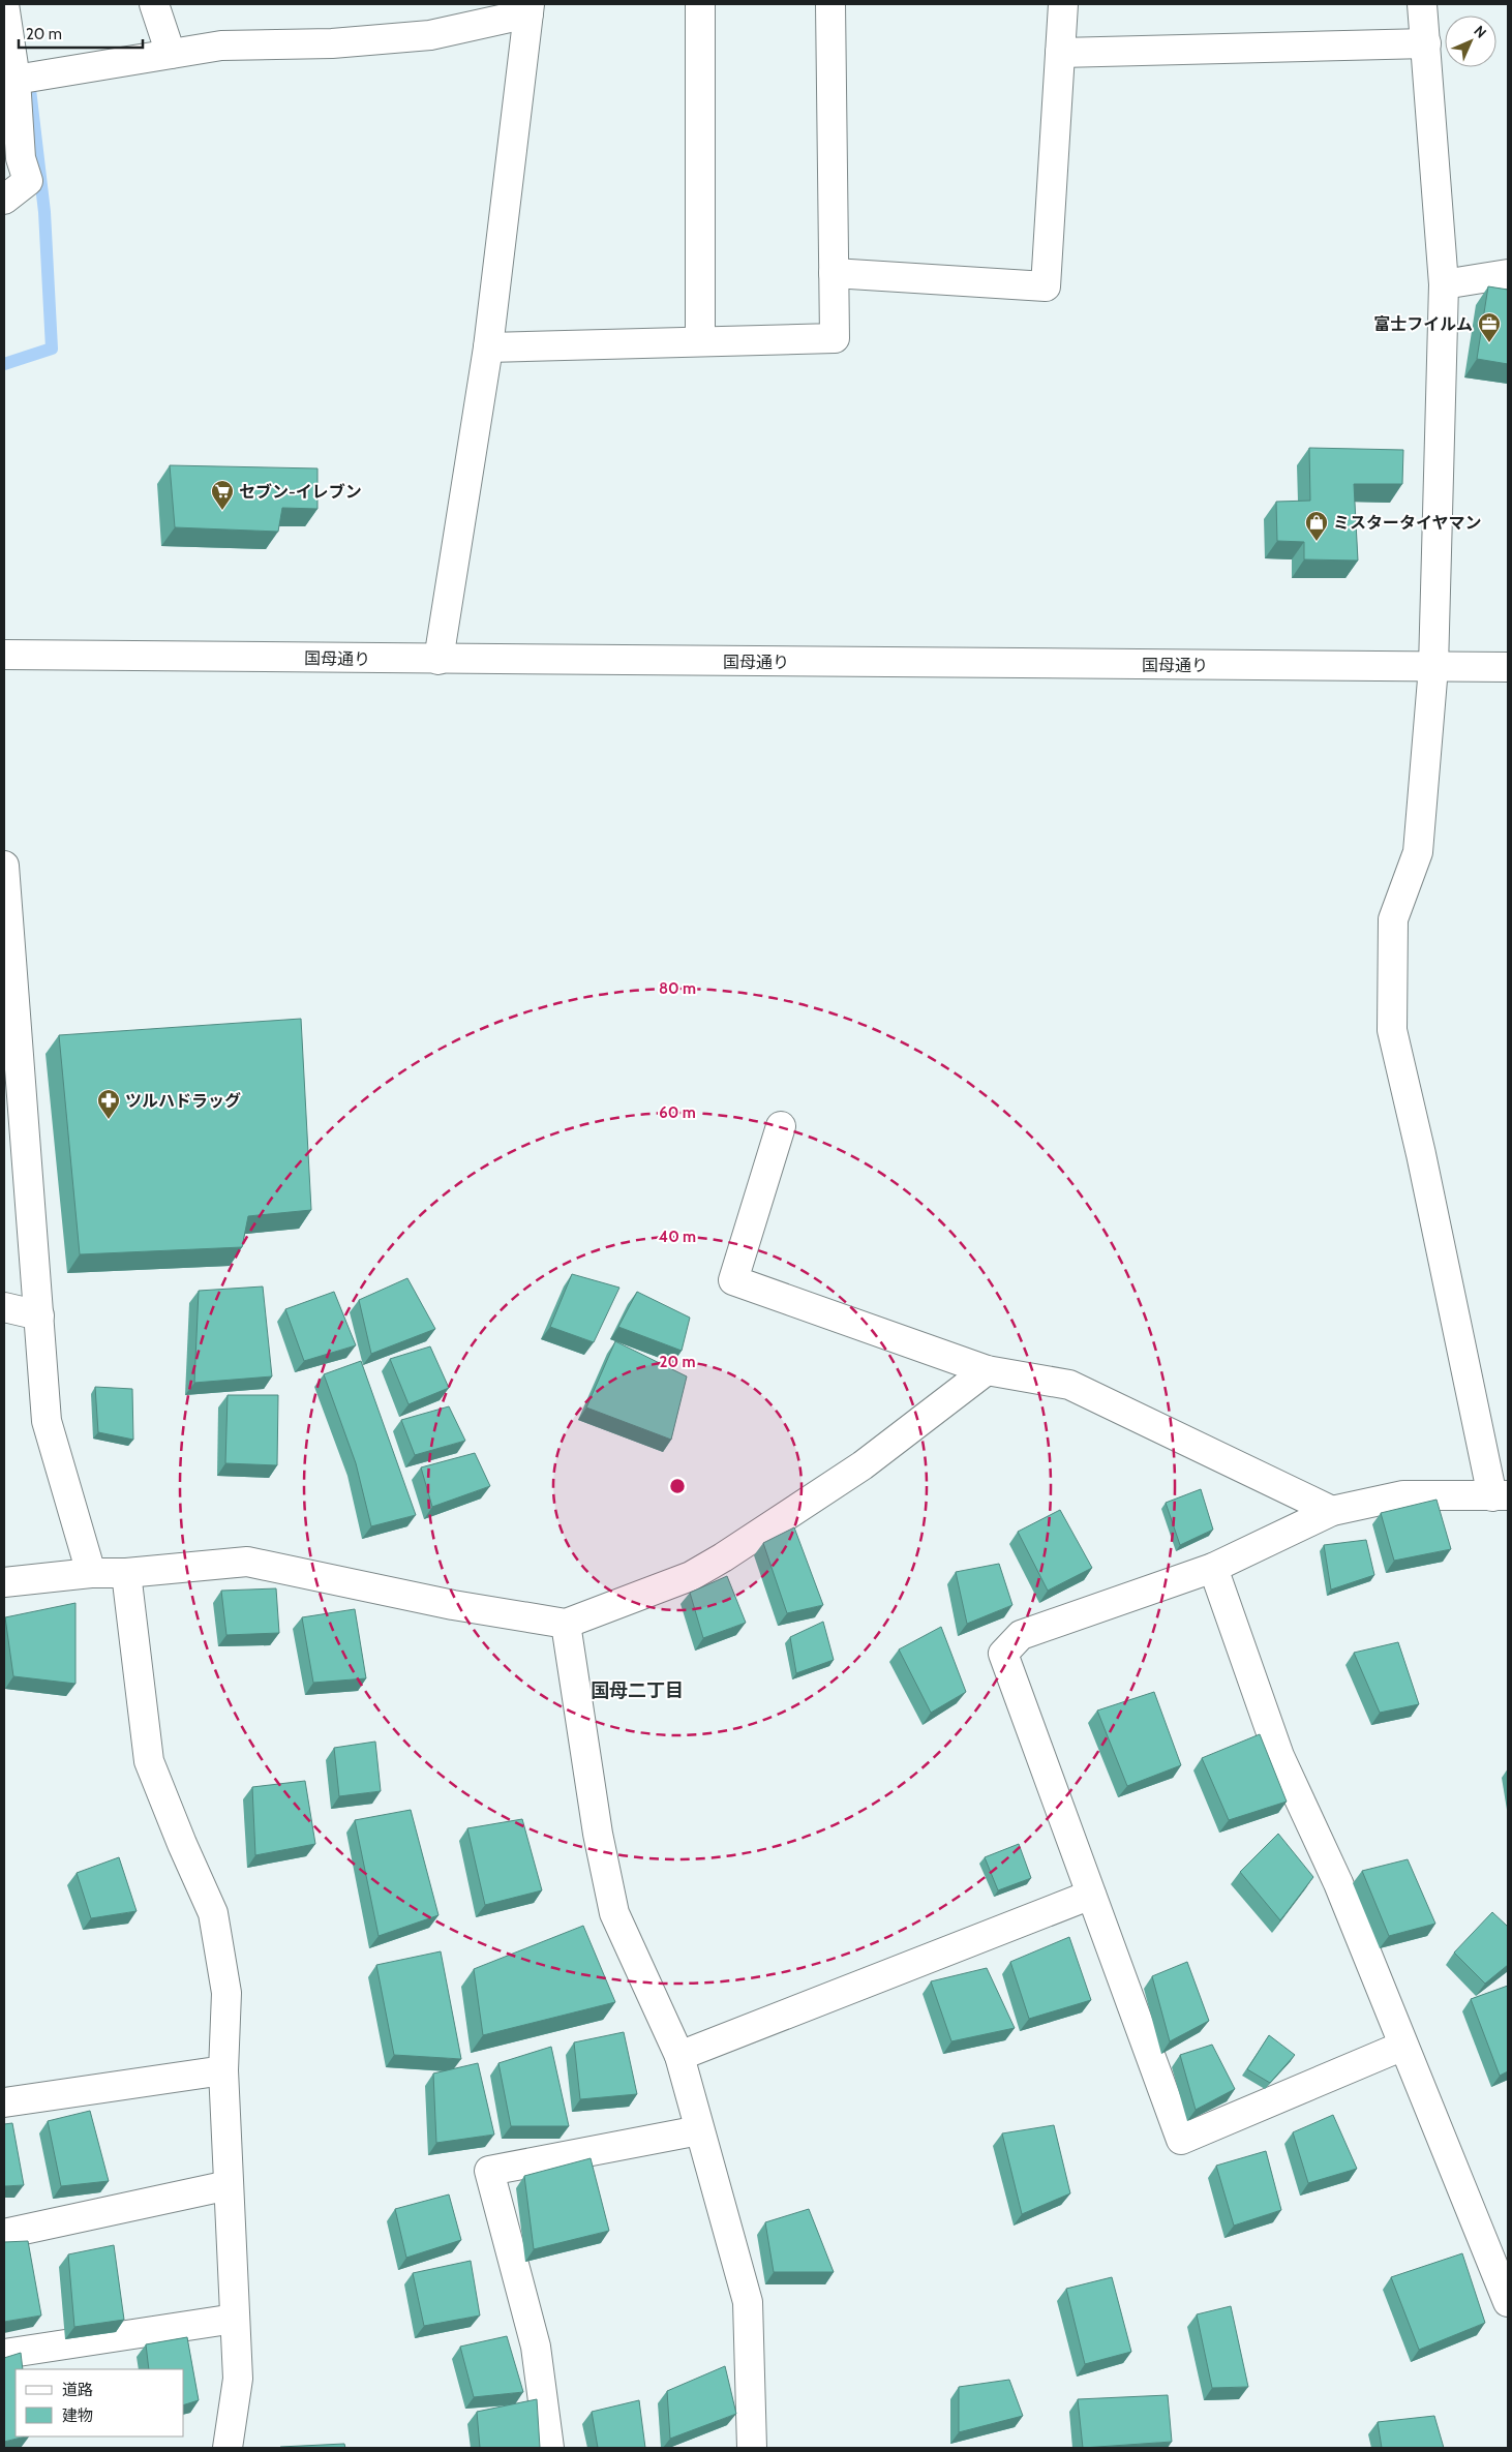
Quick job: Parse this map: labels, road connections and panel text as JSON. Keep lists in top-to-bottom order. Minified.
{"streets":{"street":["国母通り"]},"districts":["国母二丁目"],"places":{"office":["富士フイルム"],"supermarket":["セブン-イレブン"],"shop":["ミスタータイヤマン"],"pharmacy":["ツルハドラッグ"]},"legend":["道路","建物"],"scale_bar":"20 m","north":"top right","rings":["80 m","60 m","40 m","20 m"]}
